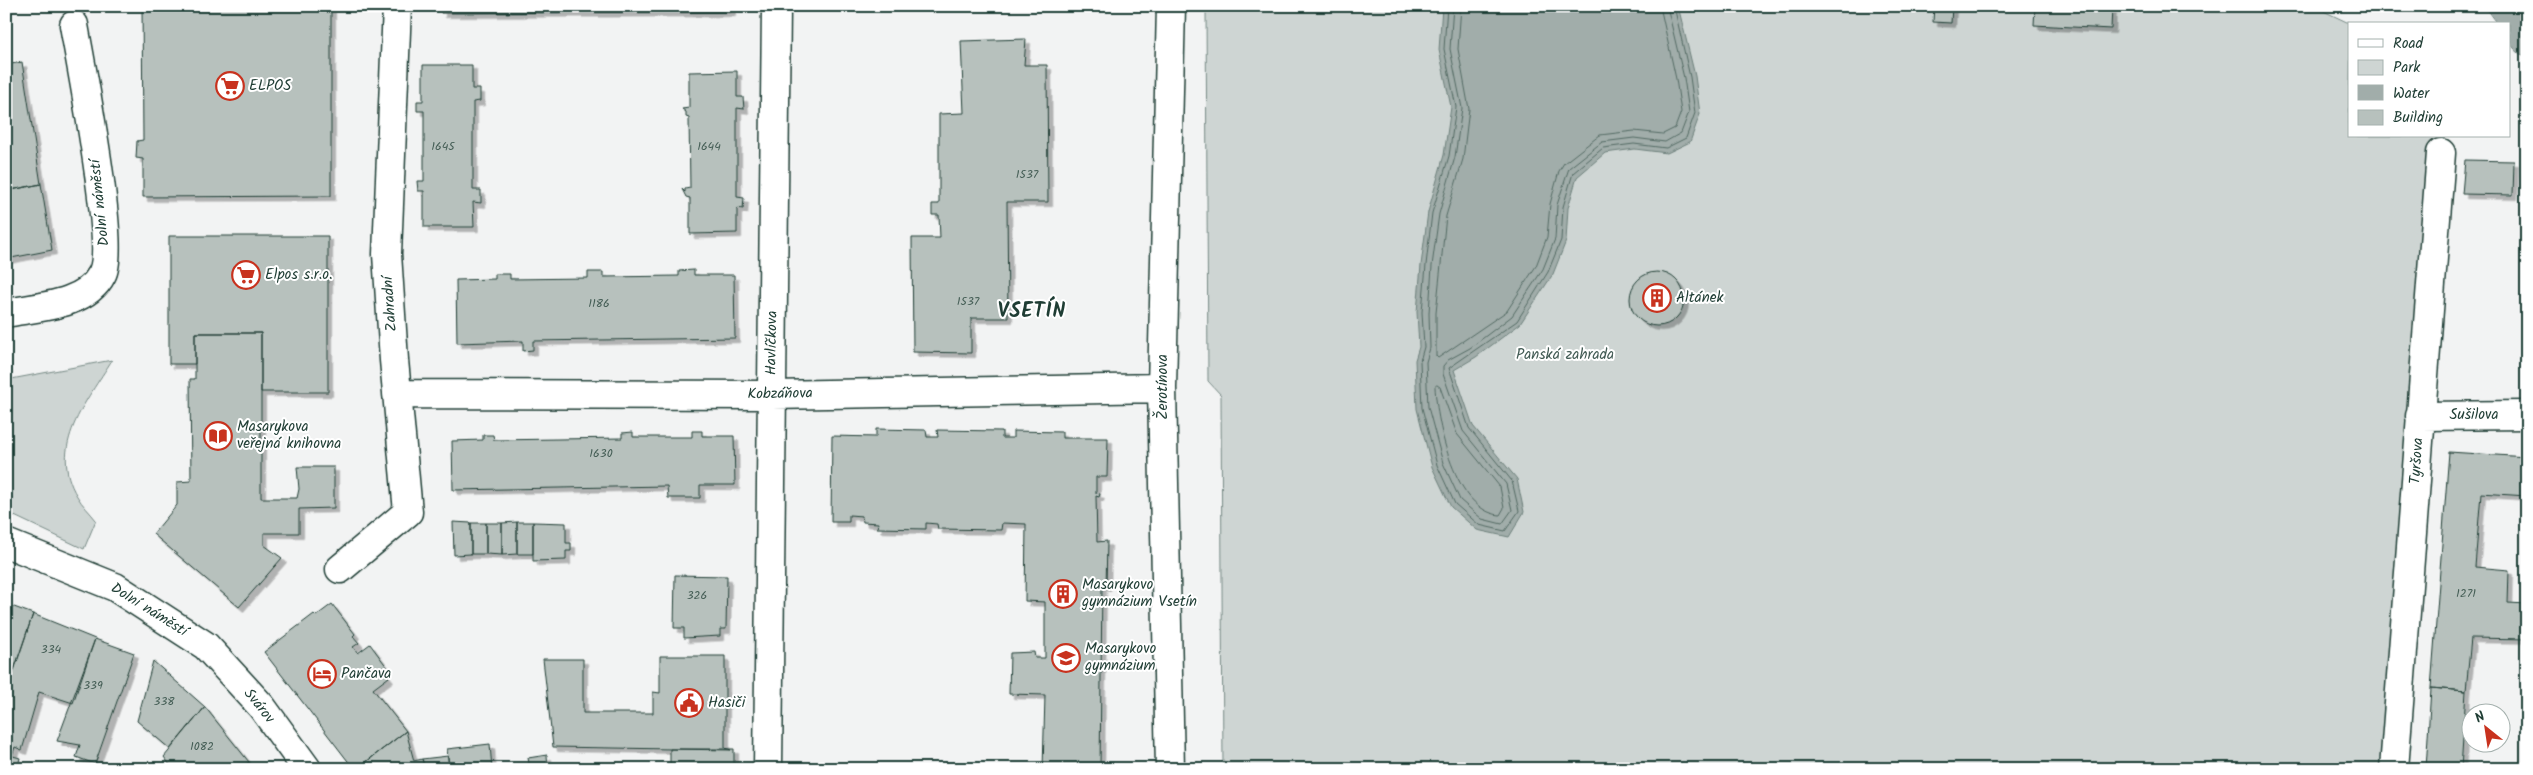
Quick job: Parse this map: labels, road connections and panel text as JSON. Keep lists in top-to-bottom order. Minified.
{"streets":{"street":["Dolní náměstí","Zahradní","Havlíčkova","Žerotínova","Kobzáňova","Sušilova","Tyršova","Svárov"]},"crossings":[["Dolní náměstí","Svárov"],["Zahradní","Kobzáňova"],["Havlíčkova","Kobzáňova"],["Žerotínova","Kobzáňova"],["Sušilova","Tyršova"]],"districts":["VSETÍN"],"parks":["Panská zahrada"],"places":{"supermarket":["ELPOS","Elpos s.r.o."],"building":["Altánek","Masarykovo gymnázium Vsetín"],"library":["Masarykova veřejná knihovna"],"school or university":["Masarykovo gymnázium"],"hotel":["Pančava"],"public building":["Hasiči"]},"house_numbers":["1645","1644","1537","1537","1186","1630","1271","326","334","339","338","1082"],"legend":["Road","Park","Water","Building"],"north":"top left"}
